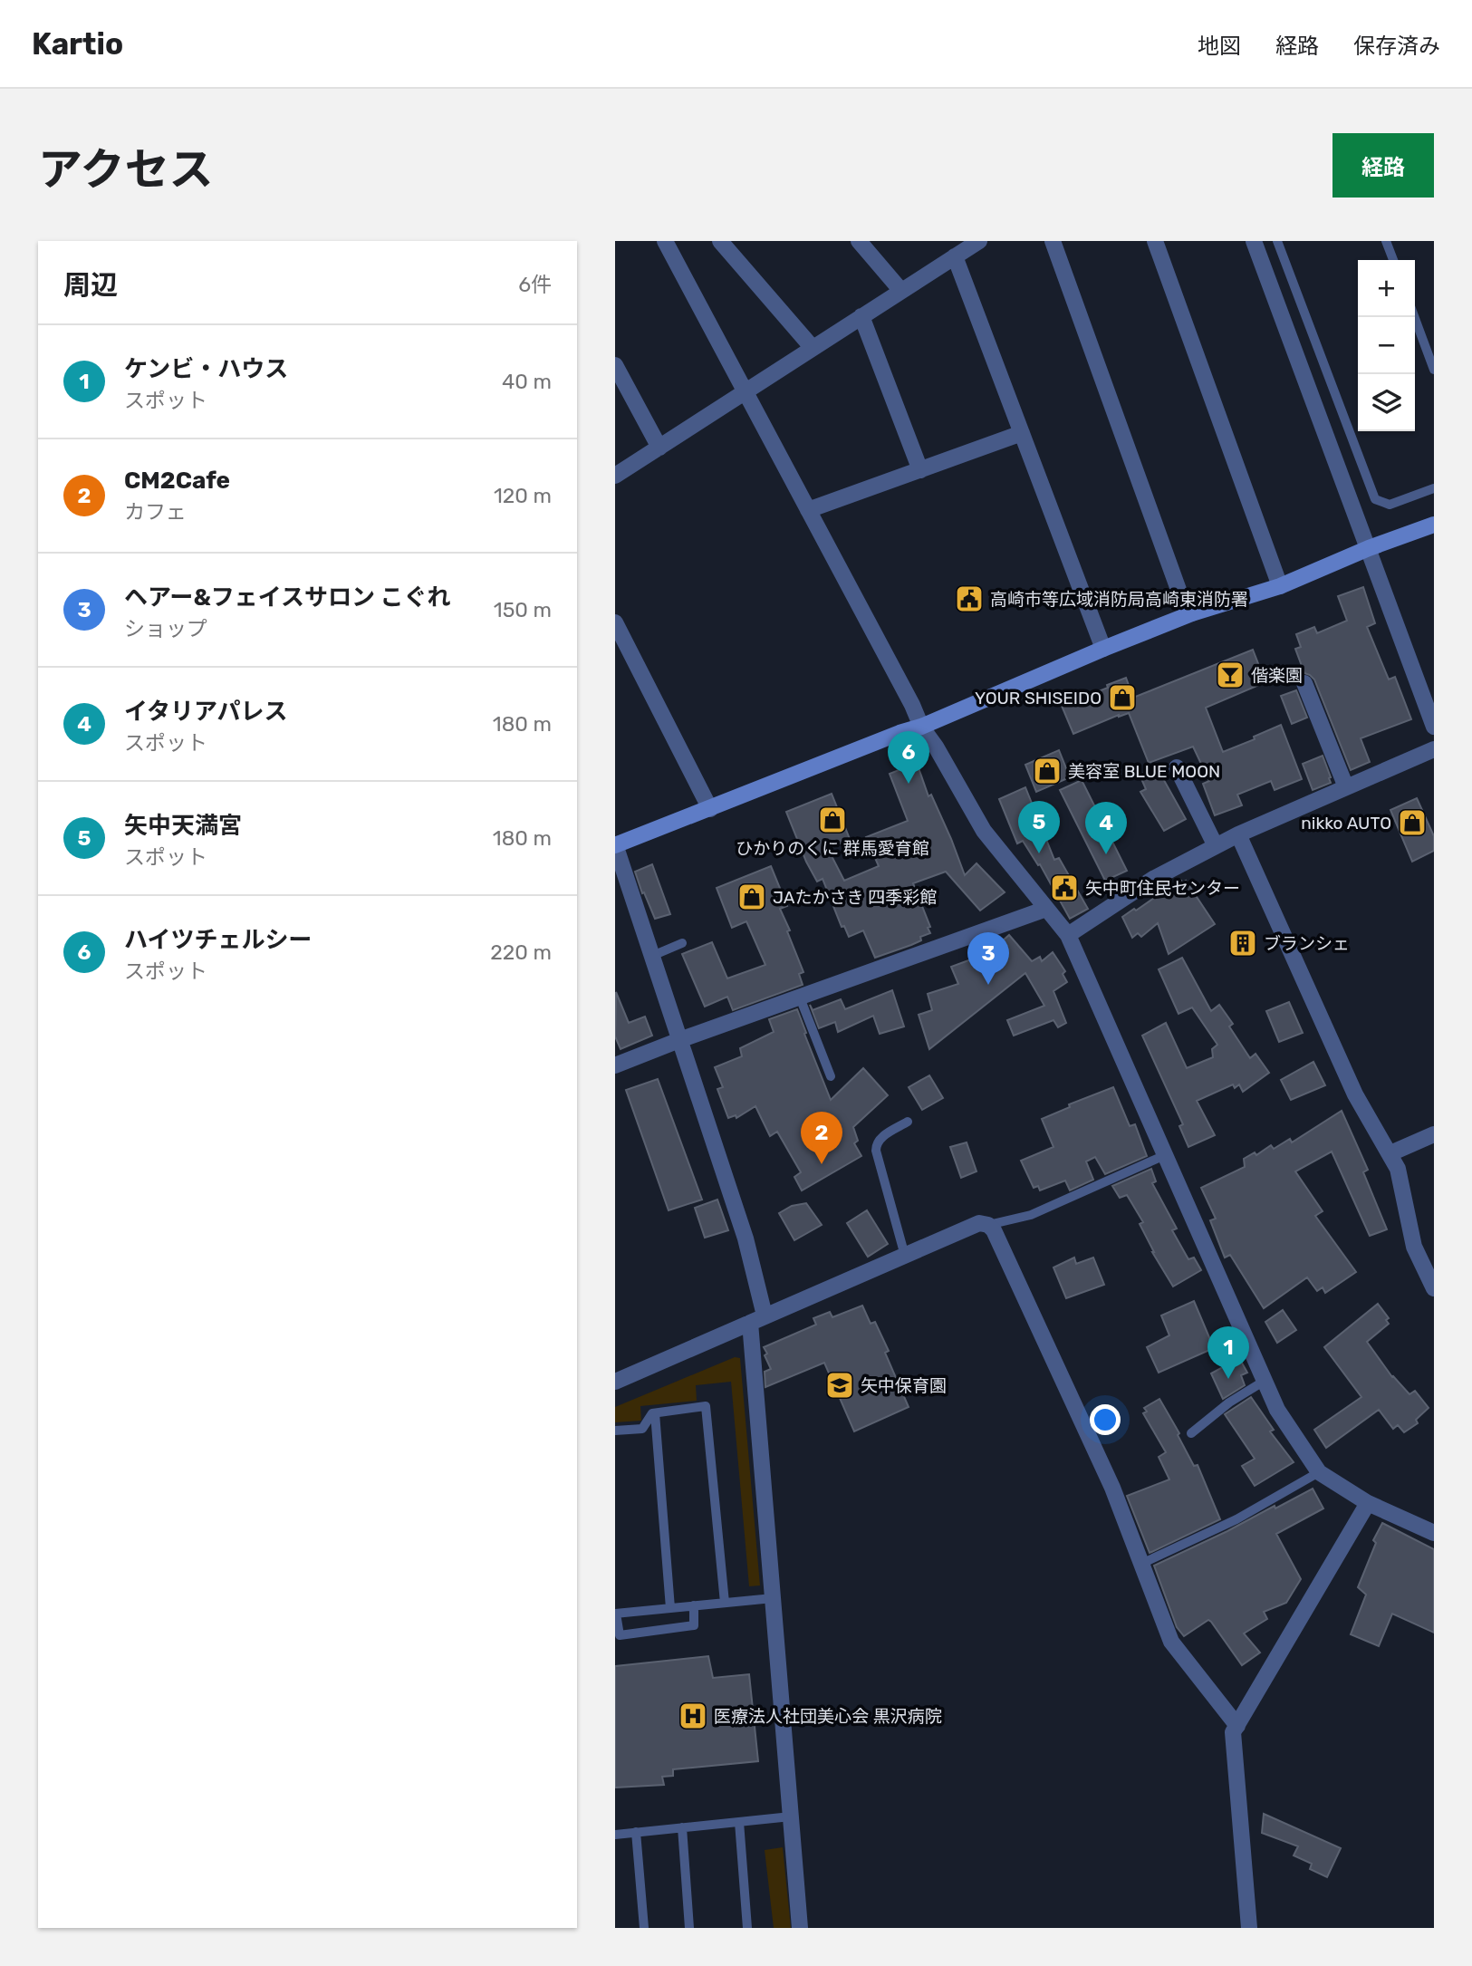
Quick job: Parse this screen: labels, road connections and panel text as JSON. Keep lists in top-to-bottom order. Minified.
{"places":{"public building":["高崎市等広域消防局高崎東消防署","矢中町住民センター"],"bar":["偕楽園"],"shop":["YOUR SHISEIDO","美容室 BLUE MOON","ひかりのくに 群馬愛育館","nikko AUTO","JAたかさき 四季彩館"],"building":["ブランシェ"],"school or university":["矢中保育園"],"hospital":["医療法人社団美心会 黒沢病院"]},"page":{"header":"Kartio","nav":["地図","経路","保存済み"],"title":"アクセス","buttons":"経路","heading":["周辺","6件"],"map_buttons":["+","−"],"list":[{"mark":"1","name":"ケンビ・ハウス","note":"スポット","value":"40 m"},{"mark":"2","name":"CM2Cafe","note":"カフェ","value":"120 m"},{"mark":"3","name":"ヘアー&フェイスサロン こぐれ","note":"ショップ","value":"150 m"},{"mark":"4","name":"イタリアパレス","note":"スポット","value":"180 m"},{"mark":"5","name":"矢中天満宮","note":"スポット","value":"180 m"},{"mark":"6","name":"ハイツチェルシー","note":"スポット","value":"220 m"}],"pins":["6","5","4","3","2","1"]}}
